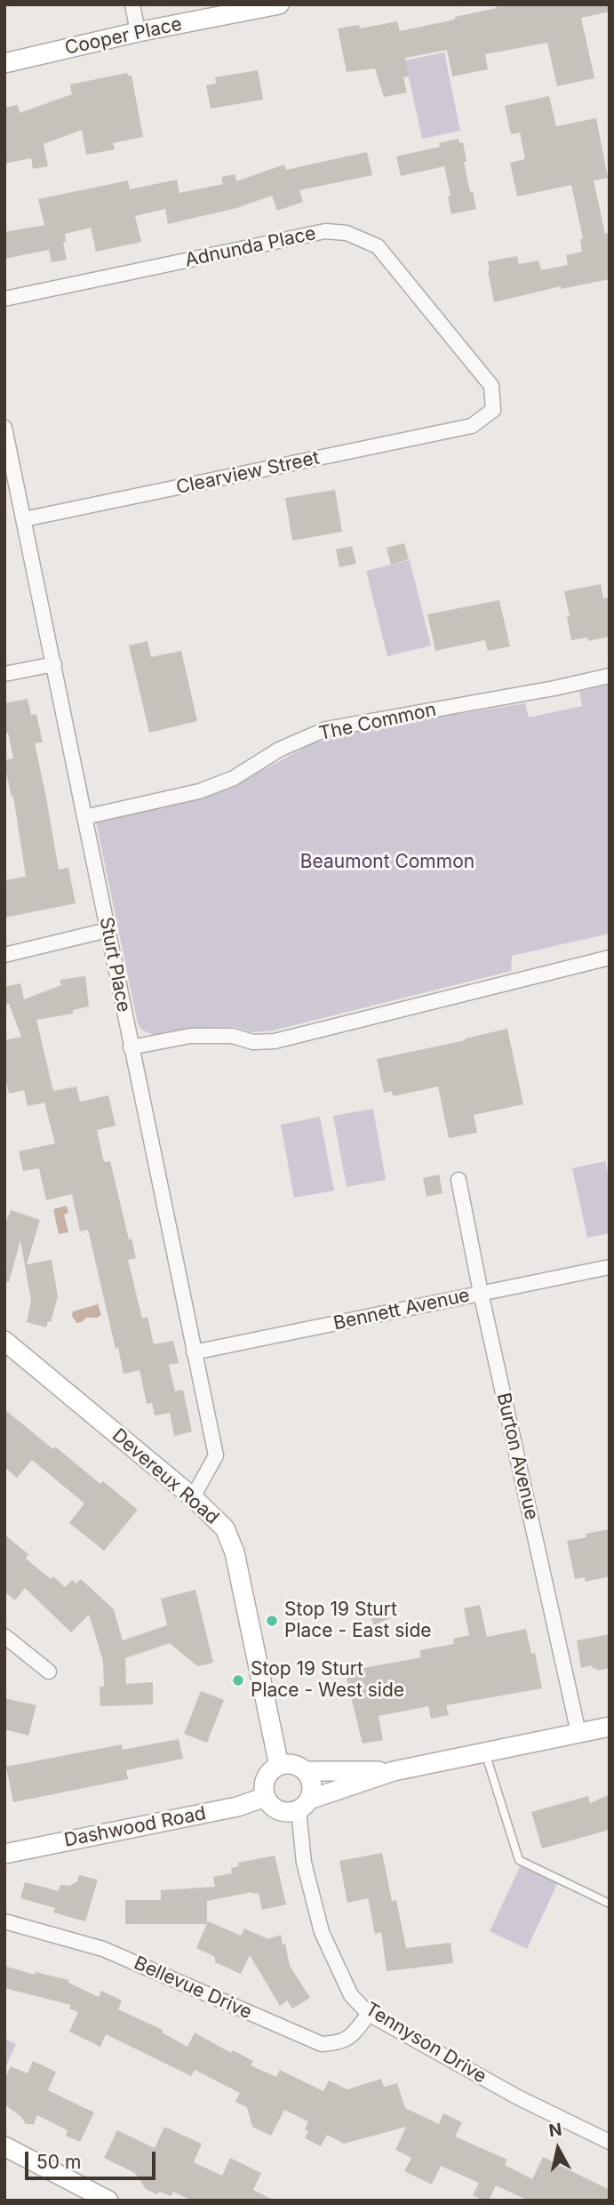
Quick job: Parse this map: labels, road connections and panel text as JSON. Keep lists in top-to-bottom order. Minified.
{"streets":{"street":["Cooper Place","Adnunda Place","Clearview Street","The Common","Sturt Place","Bennett Avenue","Burton Avenue","Devereux Road","Dashwood Road","Bellevue Drive","Tennyson Drive"]},"crossings":[["Adnunda Place","Clearview Street"],["Clearview Street","Sturt Place"],["The Common","Sturt Place"],["Sturt Place","Bennett Avenue"],["Sturt Place","Devereux Road"],["Bennett Avenue","Burton Avenue"],["Devereux Road","Dashwood Road"],["Devereux Road","Tennyson Drive"],["Dashwood Road","Tennyson Drive"],["Bellevue Drive","Tennyson Drive"]],"parks":["Beaumont Common"],"places":["Stop 19 Sturt Place - East side","Stop 19 Sturt Place - West side"],"scale_bar":"50 m","north":"top"}
